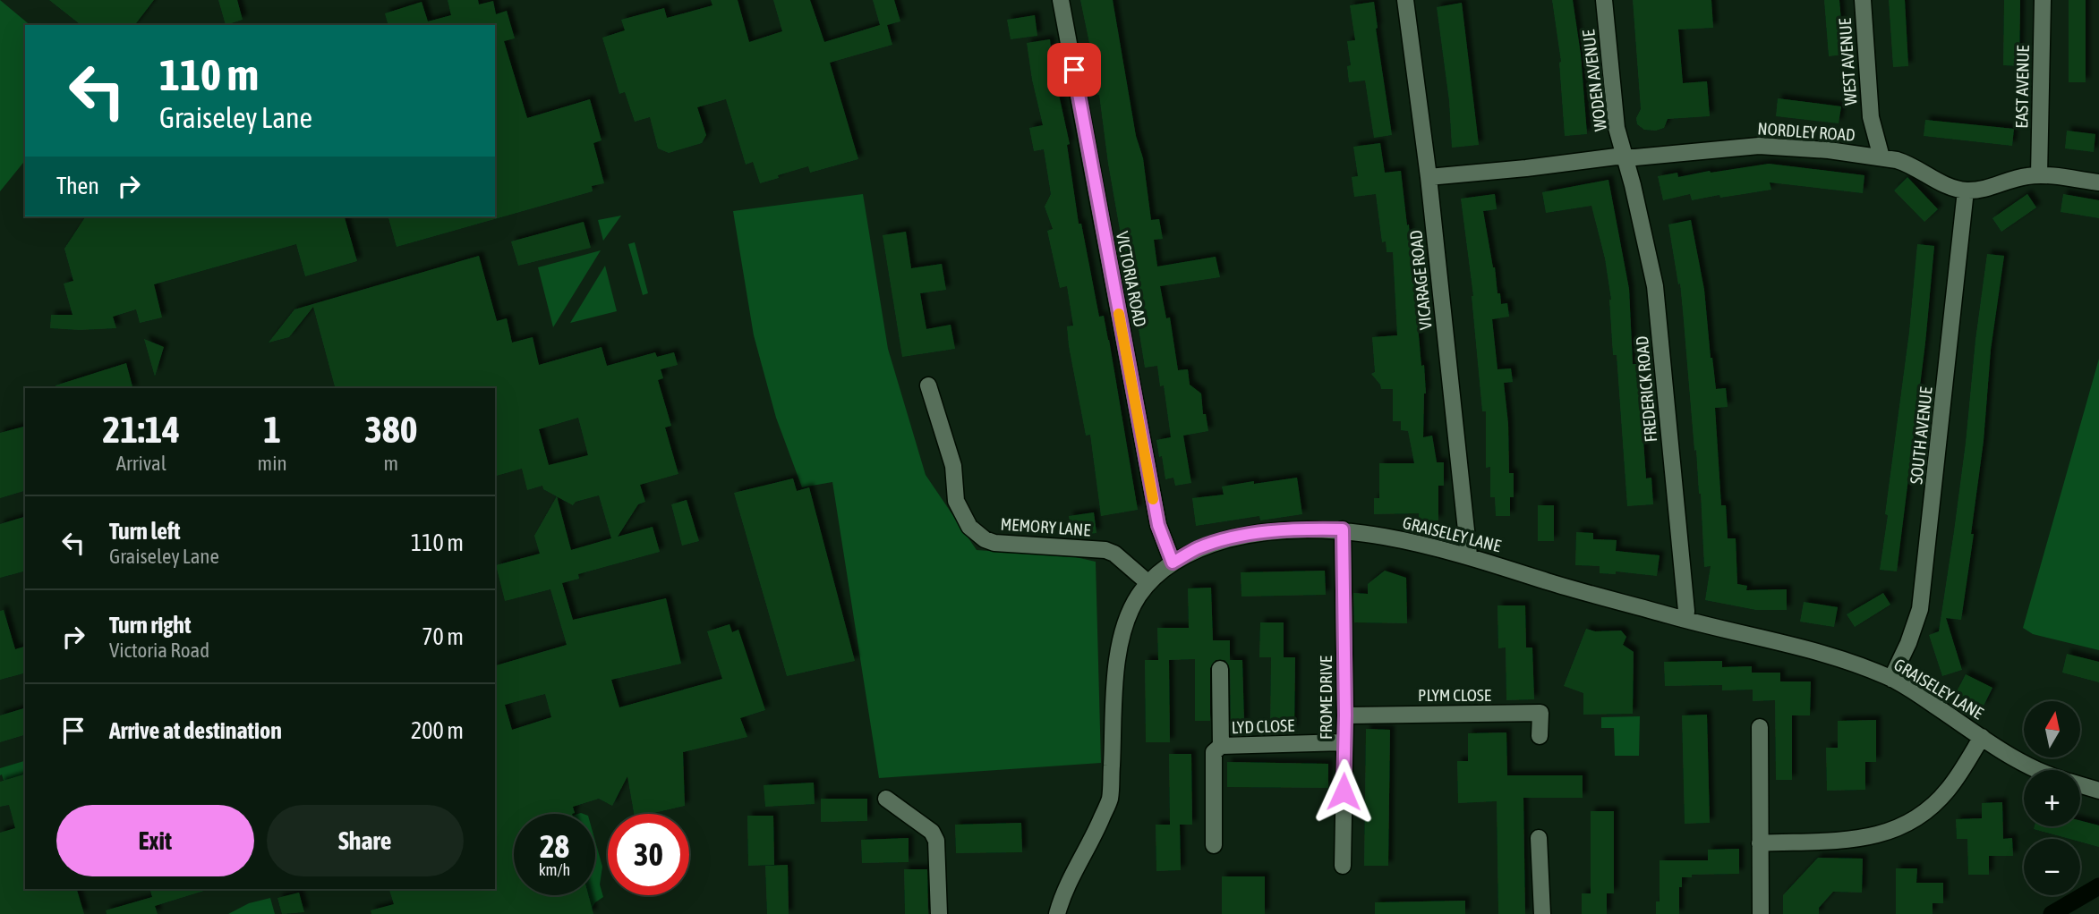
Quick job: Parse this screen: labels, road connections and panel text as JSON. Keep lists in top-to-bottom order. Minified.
{"streets":{"street":["WEST AVENUE","WODEN AVENUE","EAST AVENUE","NORDLEY ROAD","VICTORIA ROAD","VICARAGE ROAD","FREDERICK ROAD","SOUTH AVENUE","MEMORY LANE","GRAISELEY LANE","PLYM CLOSE","FROME DRIVE","LYD CLOSE"]},"crossings":[["WEST AVENUE","NORDLEY ROAD"],["WODEN AVENUE","NORDLEY ROAD"],["WODEN AVENUE","FREDERICK ROAD"],["EAST AVENUE","NORDLEY ROAD"],["NORDLEY ROAD","VICARAGE ROAD"],["NORDLEY ROAD","FREDERICK ROAD"],["NORDLEY ROAD","SOUTH AVENUE"],["VICTORIA ROAD","GRAISELEY LANE"],["VICARAGE ROAD","GRAISELEY LANE"],["FREDERICK ROAD","GRAISELEY LANE"],["SOUTH AVENUE","GRAISELEY LANE"],["MEMORY LANE","GRAISELEY LANE"],["GRAISELEY LANE","FROME DRIVE"],["PLYM CLOSE","FROME DRIVE"],["FROME DRIVE","LYD CLOSE"]],"north":"top","page":{"turn":["110 m","Graiseley Lane"],"then":"Then","eta":["21:14","Arrival","1","min","380","m"],"list":[{"name":"Turn left","note":"Graiseley Lane","value":"110 m"},{"name":"Turn right","note":"Victoria Road","value":"70 m"},{"name":"Arrive at destination","value":"200 m"}],"map_buttons":["+","−"],"buttons":["Exit","Share"],"speed":"28 km/h","limit":"30"}}
